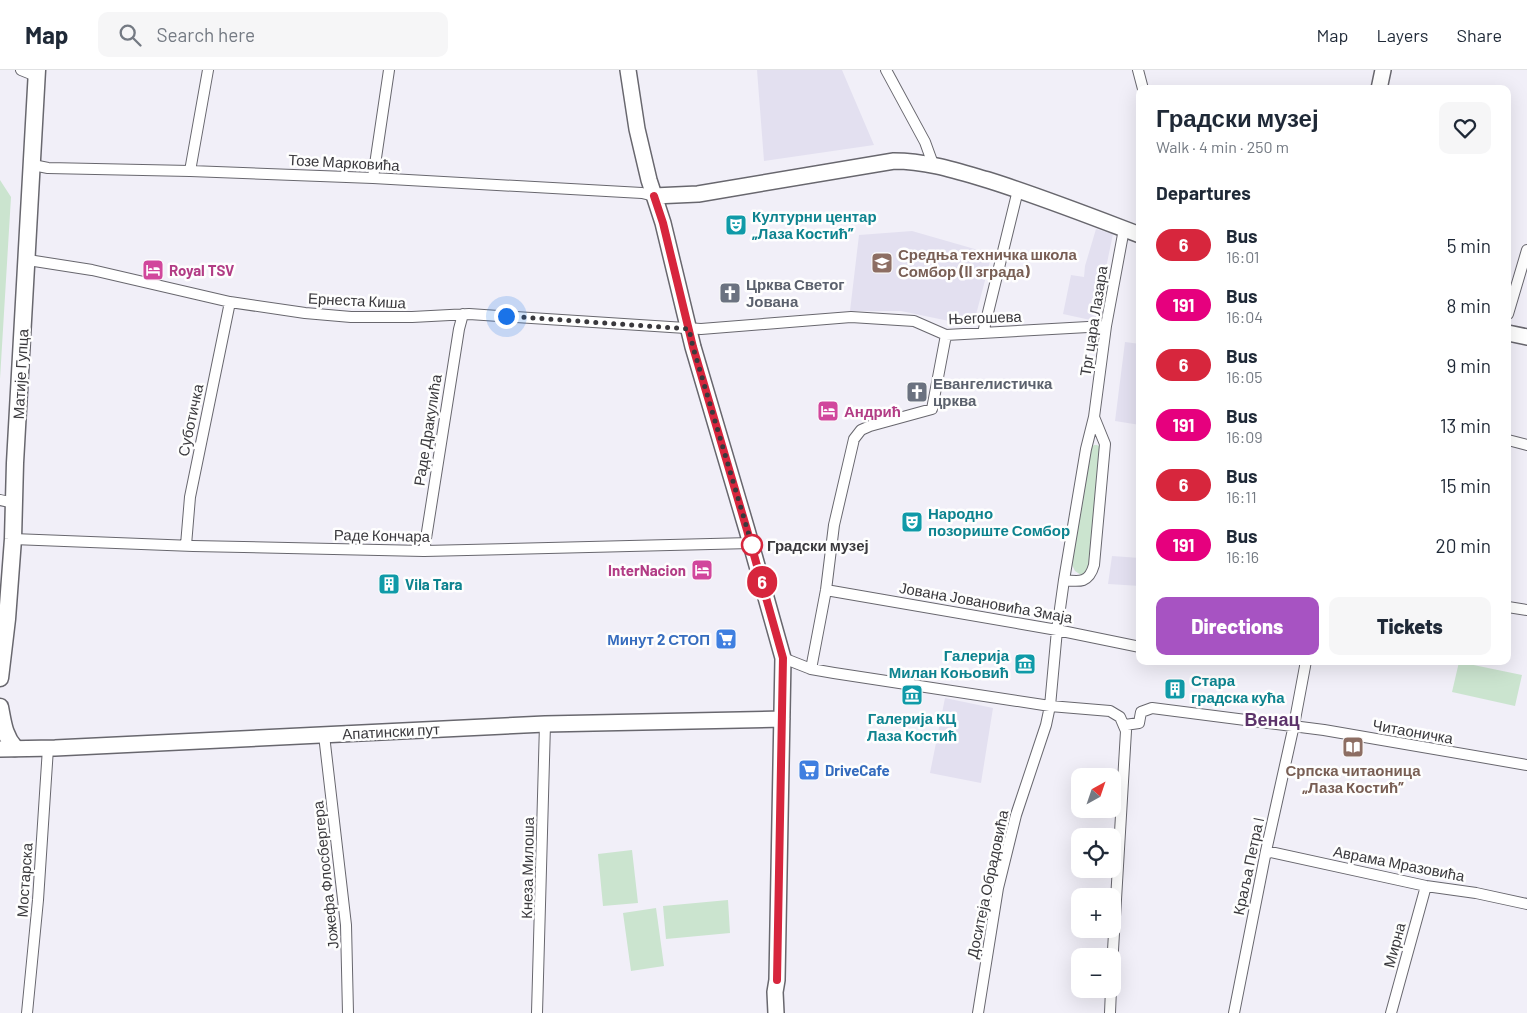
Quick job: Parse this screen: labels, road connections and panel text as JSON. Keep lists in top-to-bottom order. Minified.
{"streets":{"main road":["Матије Гупца","Апатински пут"],"street":["Тозе Марковића","Ернеста Киша","Његошева","Трг цара Лазара","Суботичка","Раде Дракулића","Раде Кончара","Јована Јовановића Змаја","Читаоничка","Аврама Мразовића","Краља Петра I","Кнеза Милоша","Јожефа Флосбергера","Мостарска","Доситеја Обрадовића","Мирна"]},"crossings":[["Тозе Марковића","Матије Гупца"],["Ернеста Киша","Његошева"],["Ернеста Киша","Матије Гупца"],["Ернеста Киша","Суботичка"],["Ернеста Киша","Раде Дракулића"],["Његошева","Трг цара Лазара"],["Трг цара Лазара","Доситеја Обрадовића"],["Матије Гупца","Раде Кончара"],["Суботичка","Раде Кончара"],["Раде Дракулића","Раде Кончара"],["Јована Јовановића Змаја","Доситеја Обрадовића"],["Апатински пут","Кнеза Милоша"],["Апатински пут","Јожефа Флосбергера"],["Апатински пут","Мостарска"],["Читаоничка","Краља Петра I"],["Аврама Мразовића","Краља Петра I"],["Аврама Мразовића","Мирна"]],"districts":["Венац"],"places":{"theatre":["Културни центар „Лаза Костић”","Народно позориште Сомбор"],"school or university":["Средња техничка школа Сомбор (II зграда)"],"hotel":["Royal TSV","Андрић","InterNacion"],"church":["Црква Светог Јована","Евангелистичка црква"],"other":["Градски музеј"],"building":["Vila Tara","Стара градска кућа"],"supermarket":["Минут 2 СТОП","DriveCafe"],"museum":["Галерија Милан Коњовић","Галерија КЦ Лаза Костић"],"library":["Српска читаоница „Лаза Костић”"]},"lines":["bus line 6"],"north":"top right","page":{"header":"Map","search":"Search here","nav":["Map","Layers","Share"],"on_map":"6","heading":[["Градски музеј","Walk · 4 min · 250 m"],"Departures"],"list":[{"mark":"6","name":"Bus","note":"16:01","value":"5 min"},{"mark":"191","name":"Bus","note":"16:04","value":"8 min"},{"mark":"6","name":"Bus","note":"16:05","value":"9 min"},{"mark":"191","name":"Bus","note":"16:09","value":"13 min"},{"mark":"6","name":"Bus","note":"16:11","value":"15 min"},{"mark":"191","name":"Bus","note":"16:16","value":"20 min"}],"buttons":["Directions","Tickets"],"map_buttons":["+","−"]}}
